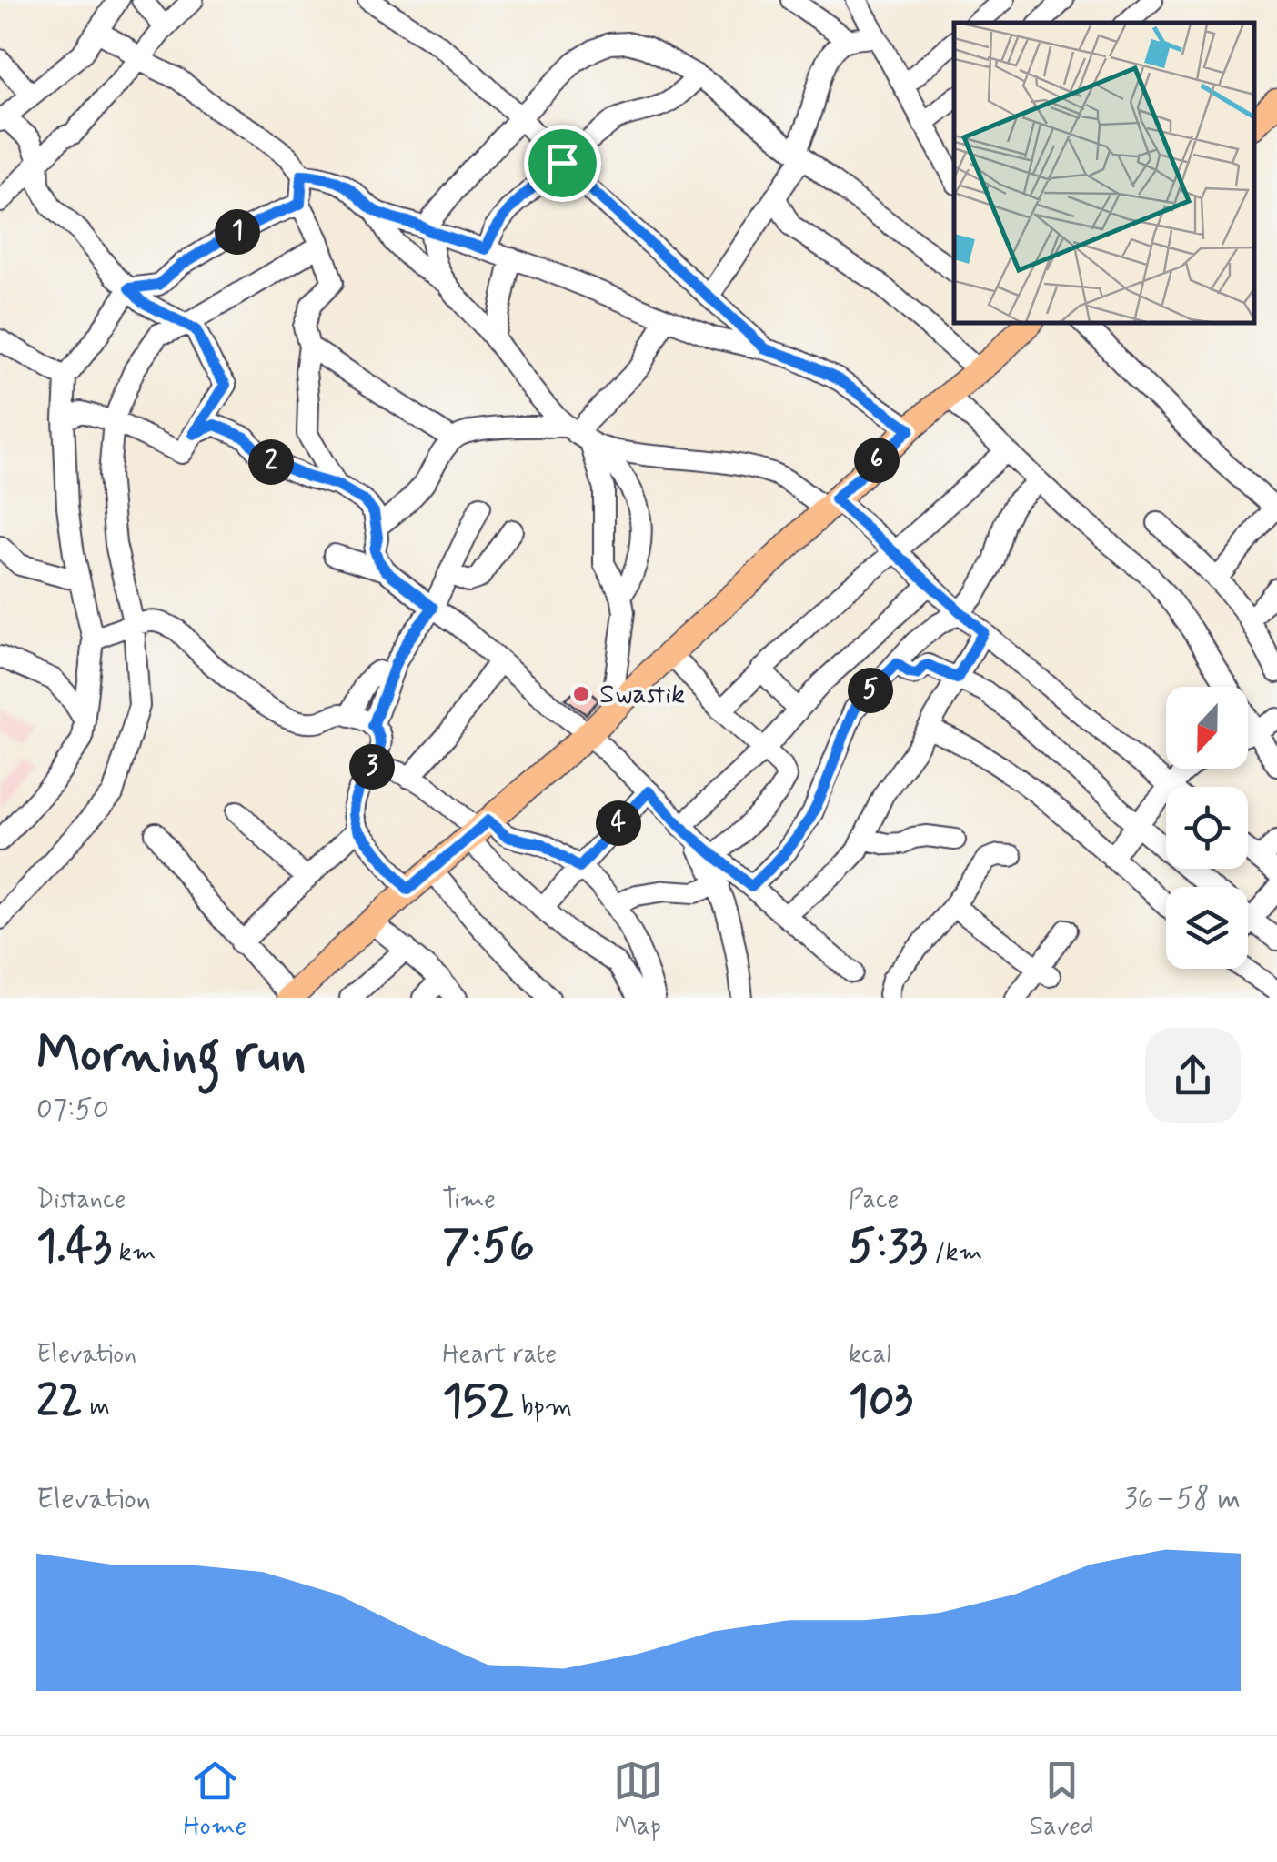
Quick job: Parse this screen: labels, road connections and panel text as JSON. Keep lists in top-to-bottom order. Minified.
{"places":["Swastik"],"north":"bottom","page":{"pins":["1","6","2","5","3","4"],"heading":["Morning run","07:50"],"stats":[["Distance","1.43 km"],["Time","7:56"],["Pace","5:33 /km"],["Elevation","22 m"],["Heart rate","152 bpm"],["kcal","103"]],"chart":["Elevation","36–58 m"],"tabs":["Home","Map","Saved"]}}
